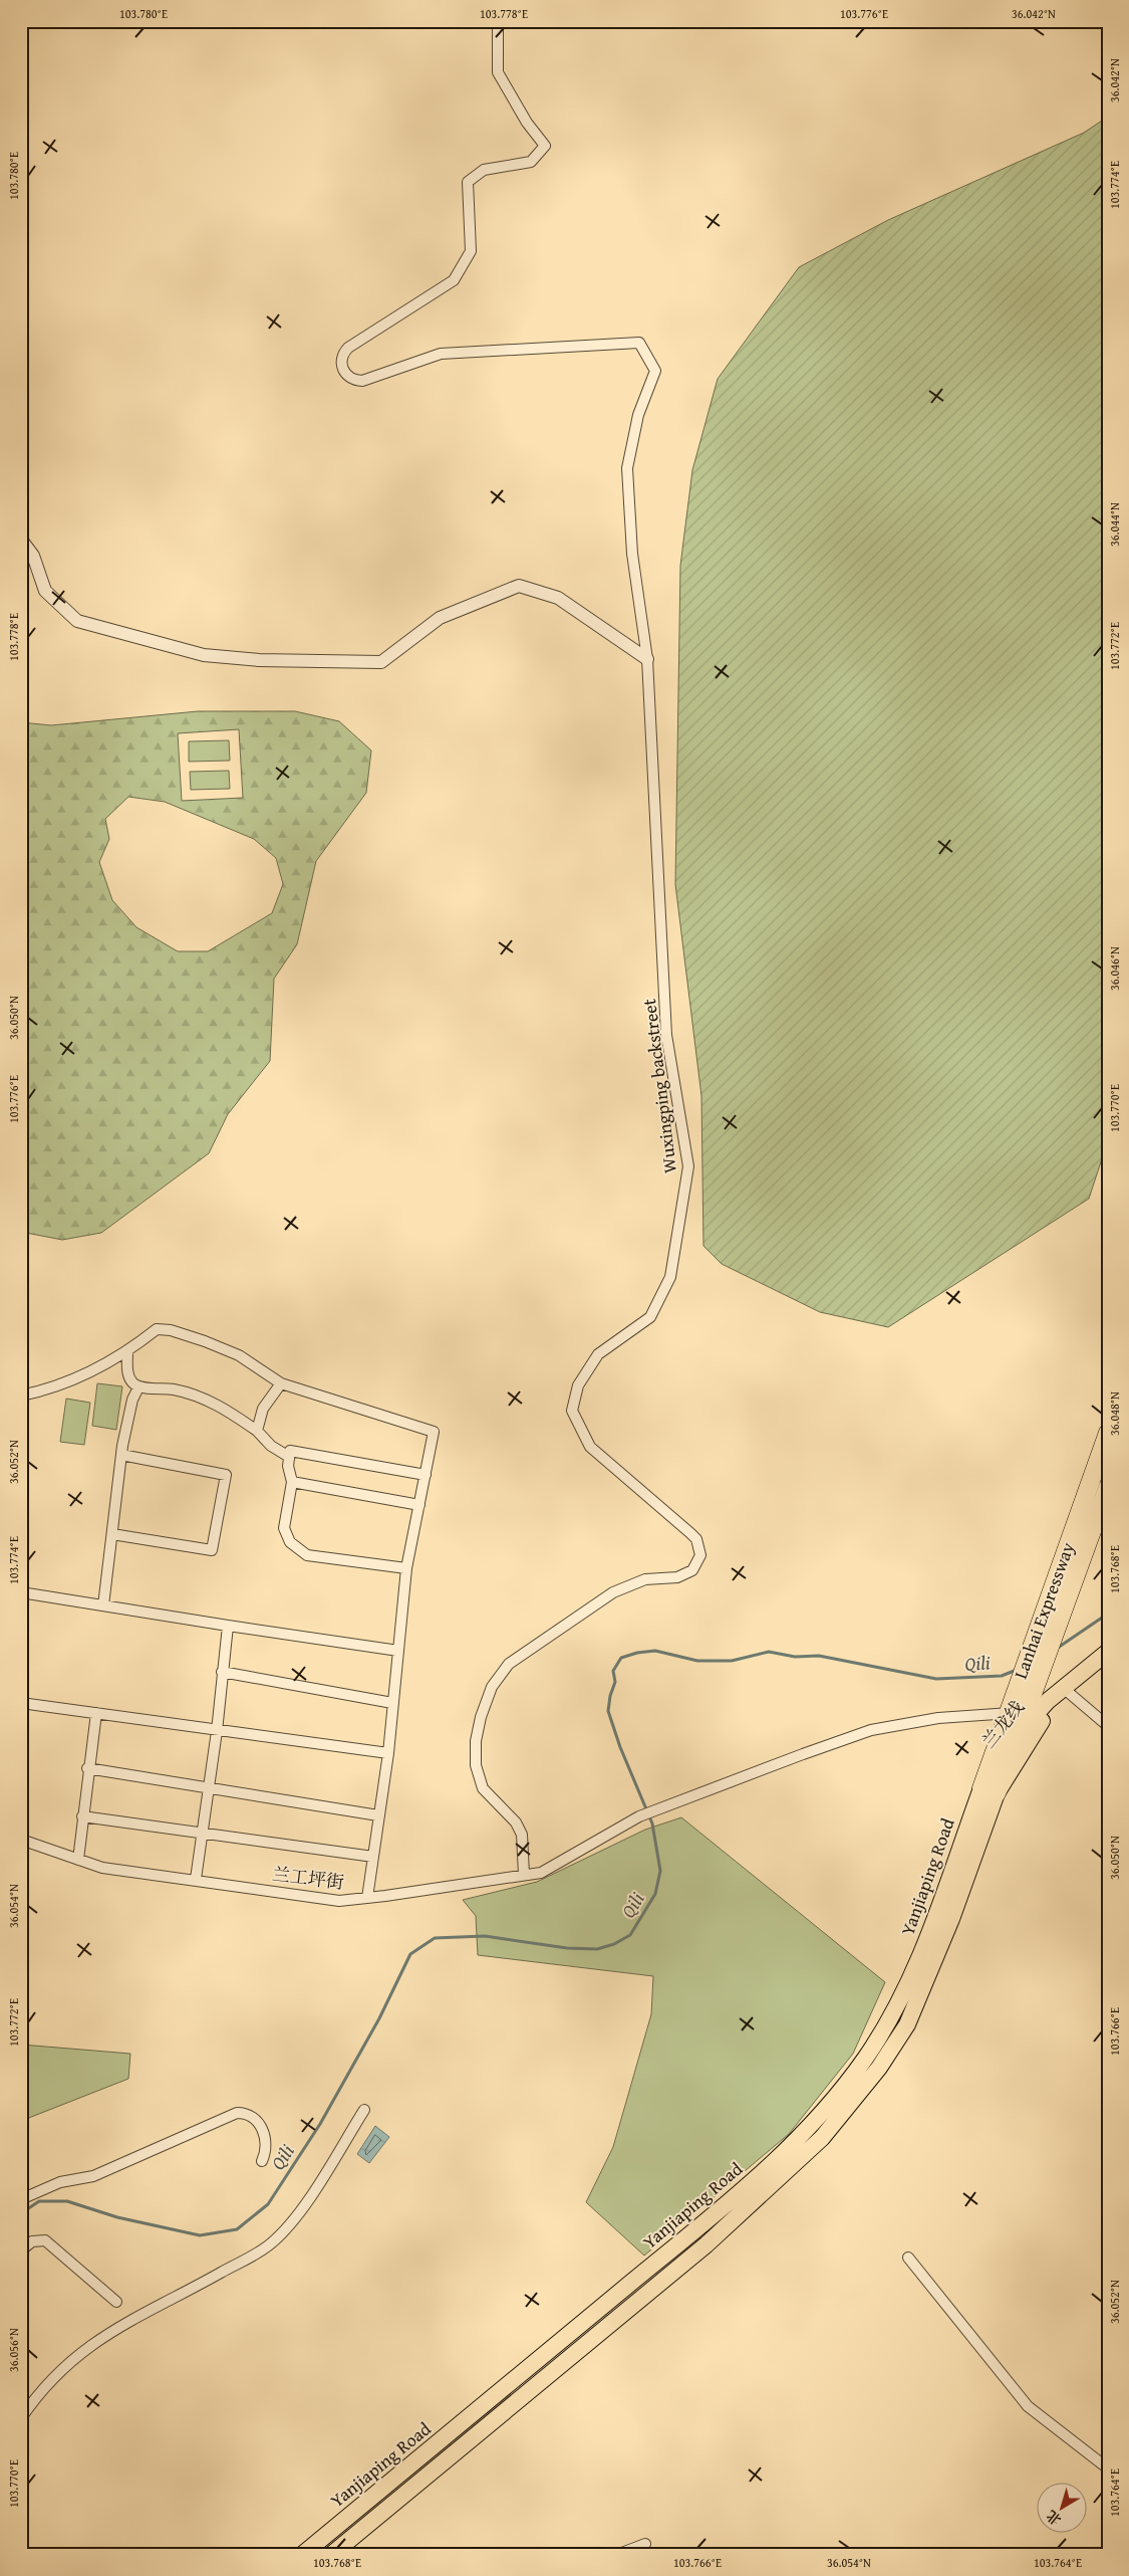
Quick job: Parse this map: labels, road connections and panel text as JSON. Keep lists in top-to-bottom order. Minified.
{"streets":{"highway":["Lanhai Expressway","兰龙线","Yanjiaping Road"],"street":["Wuxingping backstreet","兰工坪街"]},"crossings":[["Wuxingping backstreet","兰工坪街"],["Lanhai Expressway","兰龙线"],["Lanhai Expressway","Yanjiaping Road"],["Lanhai Expressway","兰工坪街"],["兰龙线","Yanjiaping Road"],["兰龙线","兰工坪街"]],"water":["Qili"],"north":"bottom left","coordinates":["103.780°E","103.778°E","103.776°E","36.042°N","103.774°E","36.044°N","103.772°E","36.046°N","36.050°N","103.770°E","36.048°N","36.052°N","103.768°E","36.054°N","103.766°E","36.056°N","103.764°E"]}
